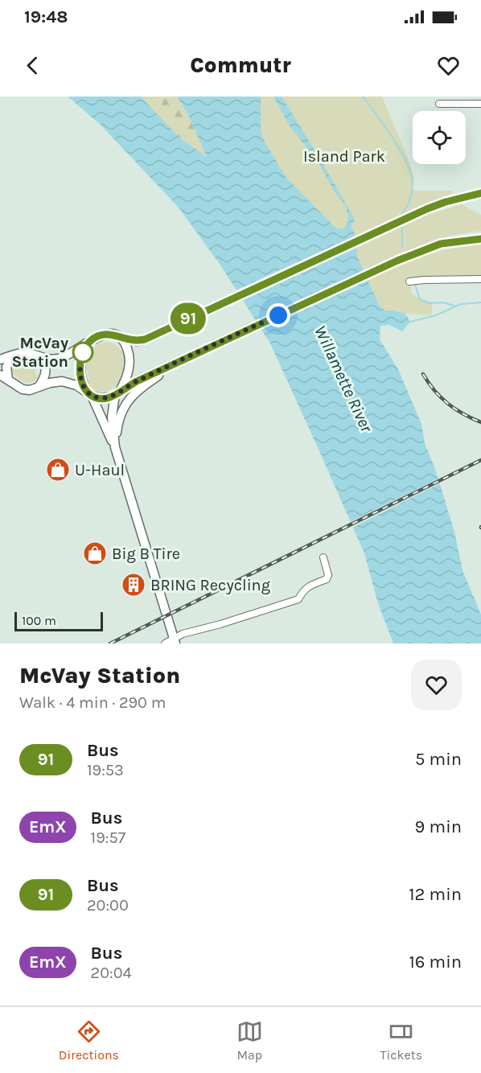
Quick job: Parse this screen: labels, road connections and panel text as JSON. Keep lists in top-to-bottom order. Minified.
{"water":["Willamette River"],"parks":["Island Park"],"places":{"other":["McVay Station"],"shop":["U-Haul","Big B Tire"],"building":["BRING Recycling"]},"lines":["bus line 91"],"scale_bar":"100 m","page":{"status":"19:48","header":"Commutr","on_map":"91","scale":"100 m","heading":["McVay Station","Walk · 4 min · 290 m"],"list":[{"mark":"91","name":"Bus","note":"19:53","value":"5 min"},{"mark":"EmX","name":"Bus","note":"19:57","value":"9 min"},{"mark":"91","name":"Bus","note":"20:00","value":"12 min"},{"mark":"EmX","name":"Bus","note":"20:04","value":"16 min"}],"tabs":["Directions","Map","Tickets"]}}
